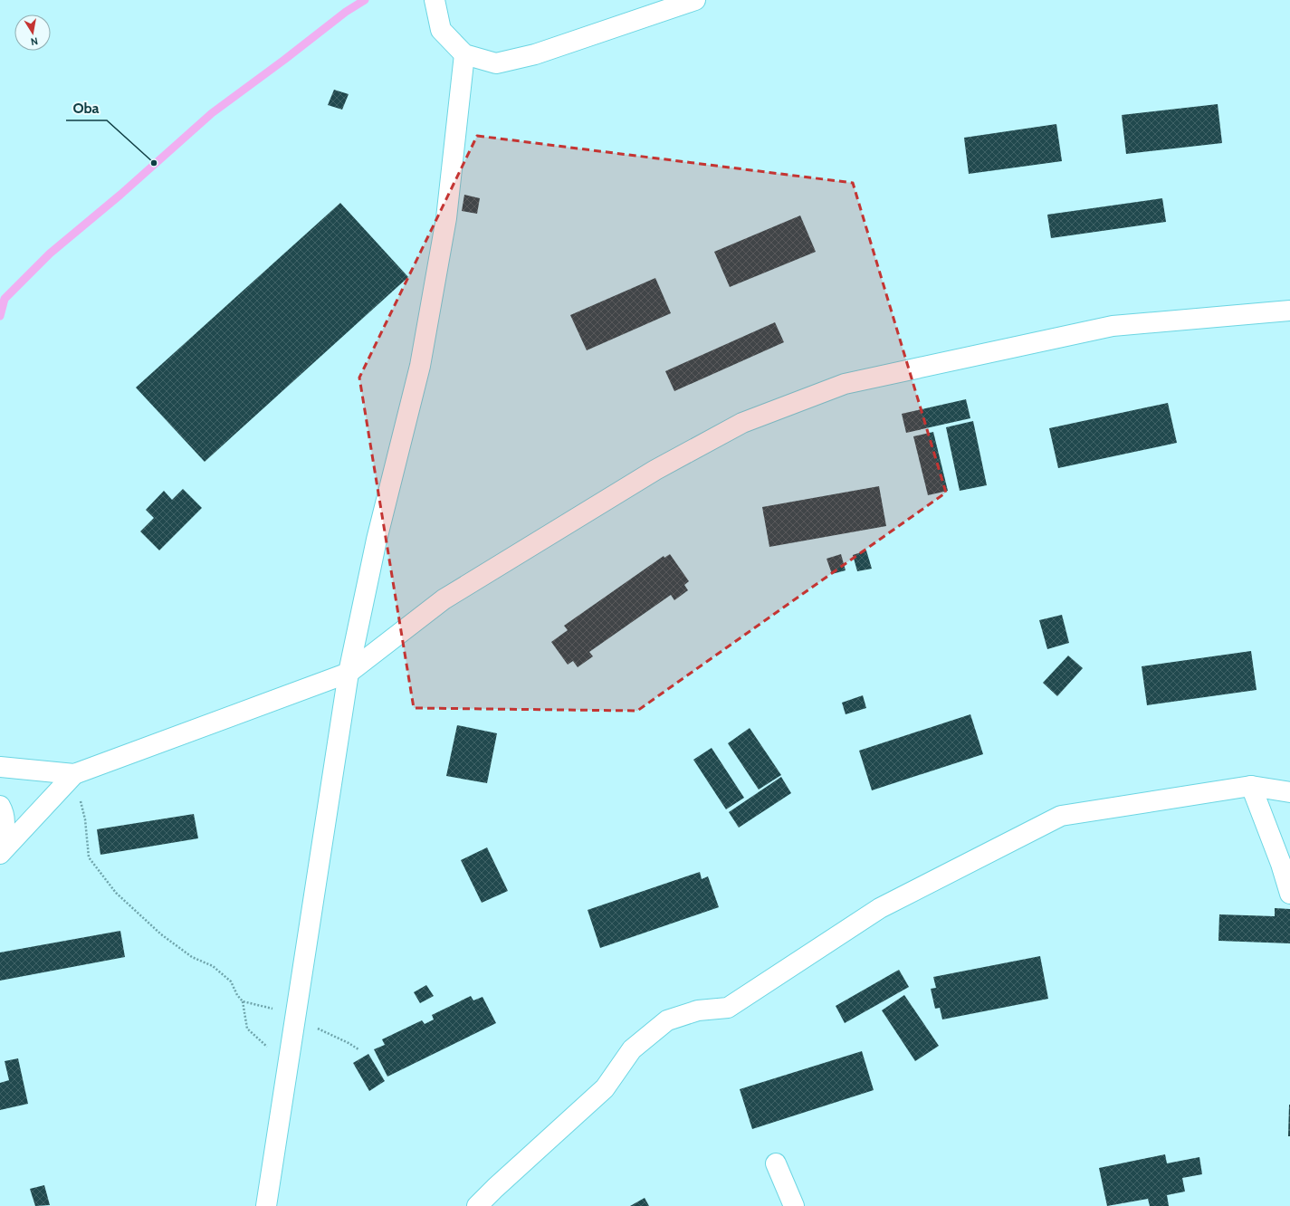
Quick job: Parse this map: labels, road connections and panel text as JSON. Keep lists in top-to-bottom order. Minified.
{"places":["Oba"],"north":"bottom"}
